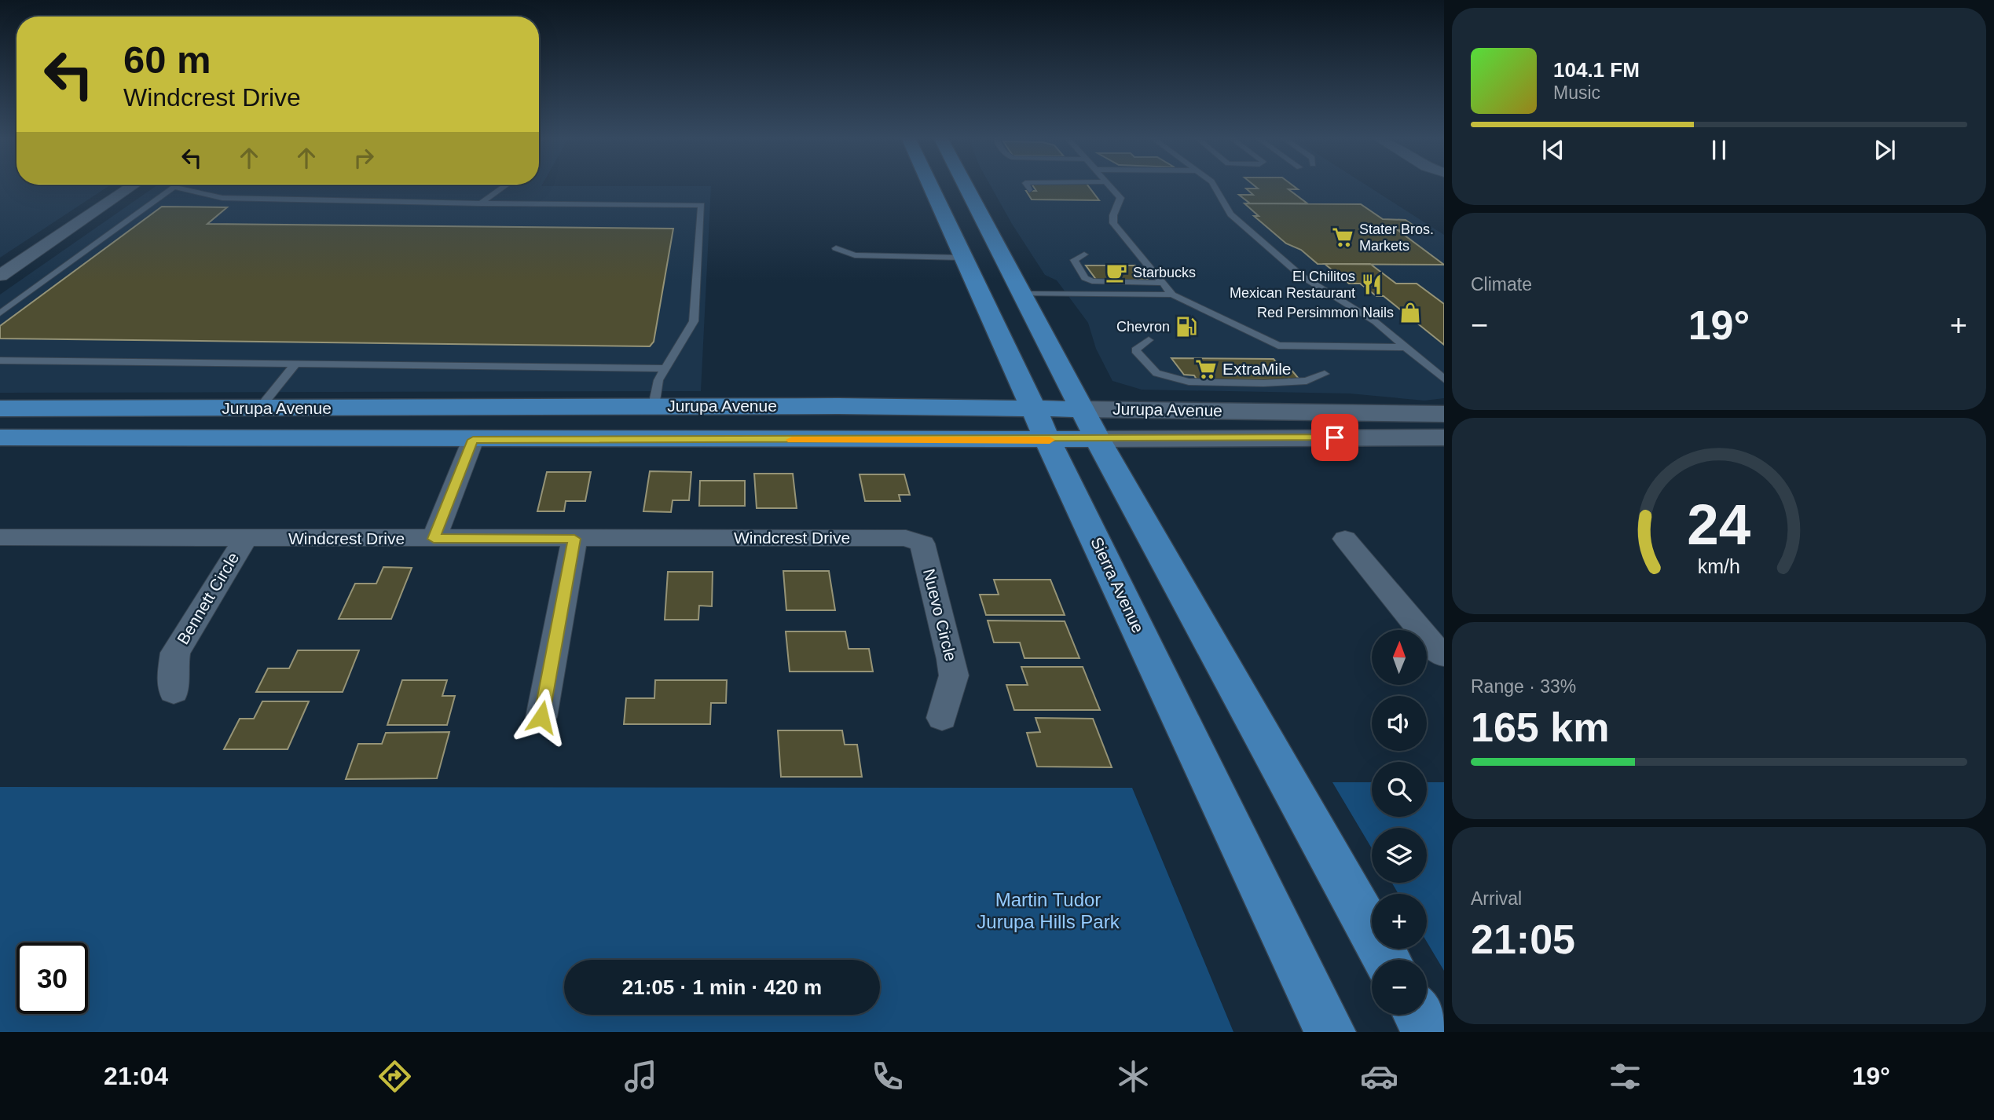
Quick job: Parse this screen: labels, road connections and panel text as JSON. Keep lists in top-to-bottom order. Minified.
{"streets":{"main road":["Jurupa Avenue","Sierra Avenue"],"street":["Windcrest Drive","Bennett Circle","Nuevo Circle"]},"crossings":[["Jurupa Avenue","Sierra Avenue"],["Windcrest Drive","Bennett Circle"],["Windcrest Drive","Nuevo Circle"]],"parks":["Martin Tudor Jurupa Hills Park"],"places":{"supermarket":["Stater Bros. Markets","ExtraMile"],"cafe":["Starbucks"],"restaurant":["El Chilitos Mexican Restaurant"],"shop":["Red Persimmon Nails"],"fuel station":["Chevron"]},"north":"top","page":{"turn":["60 m","Windcrest Drive"],"song":["104.1 FM","Music"],"tile":["Climate",["Range · 33%","165 km"],["Arrival","21:05"]],"heat":["−","19°","+"],"map_buttons":["+","−"],"limit":"30","trip":"21:05 · 1 min · 420 m","tabs":["21:04","19°"],"gauge":["24","km/h"]}}
